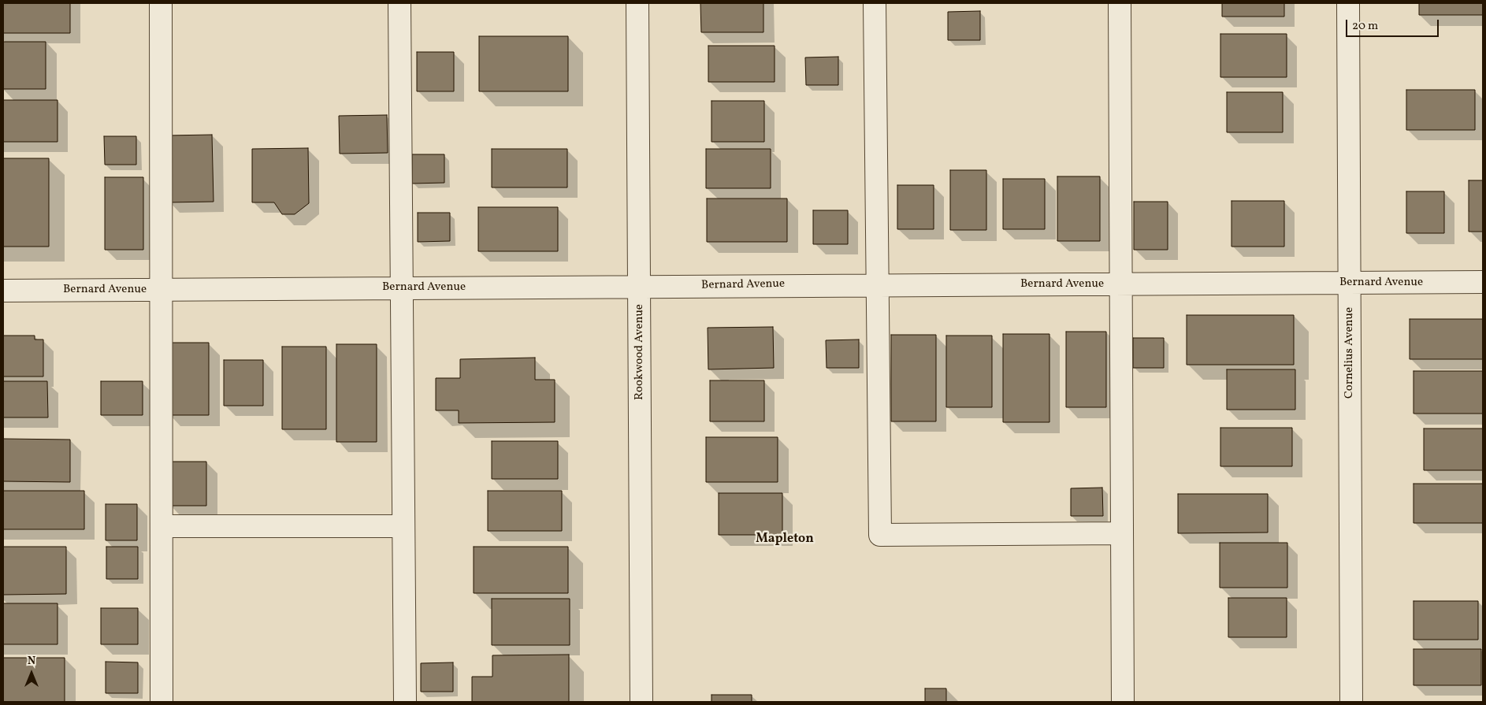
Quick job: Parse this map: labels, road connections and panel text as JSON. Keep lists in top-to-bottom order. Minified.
{"streets":{"street":["Bernard Avenue","Rookwood Avenue","Cornelius Avenue"]},"crossings":[["Bernard Avenue","Rookwood Avenue"],["Bernard Avenue","Cornelius Avenue"]],"districts":["Mapleton"],"scale_bar":"20 m","north":"top"}
